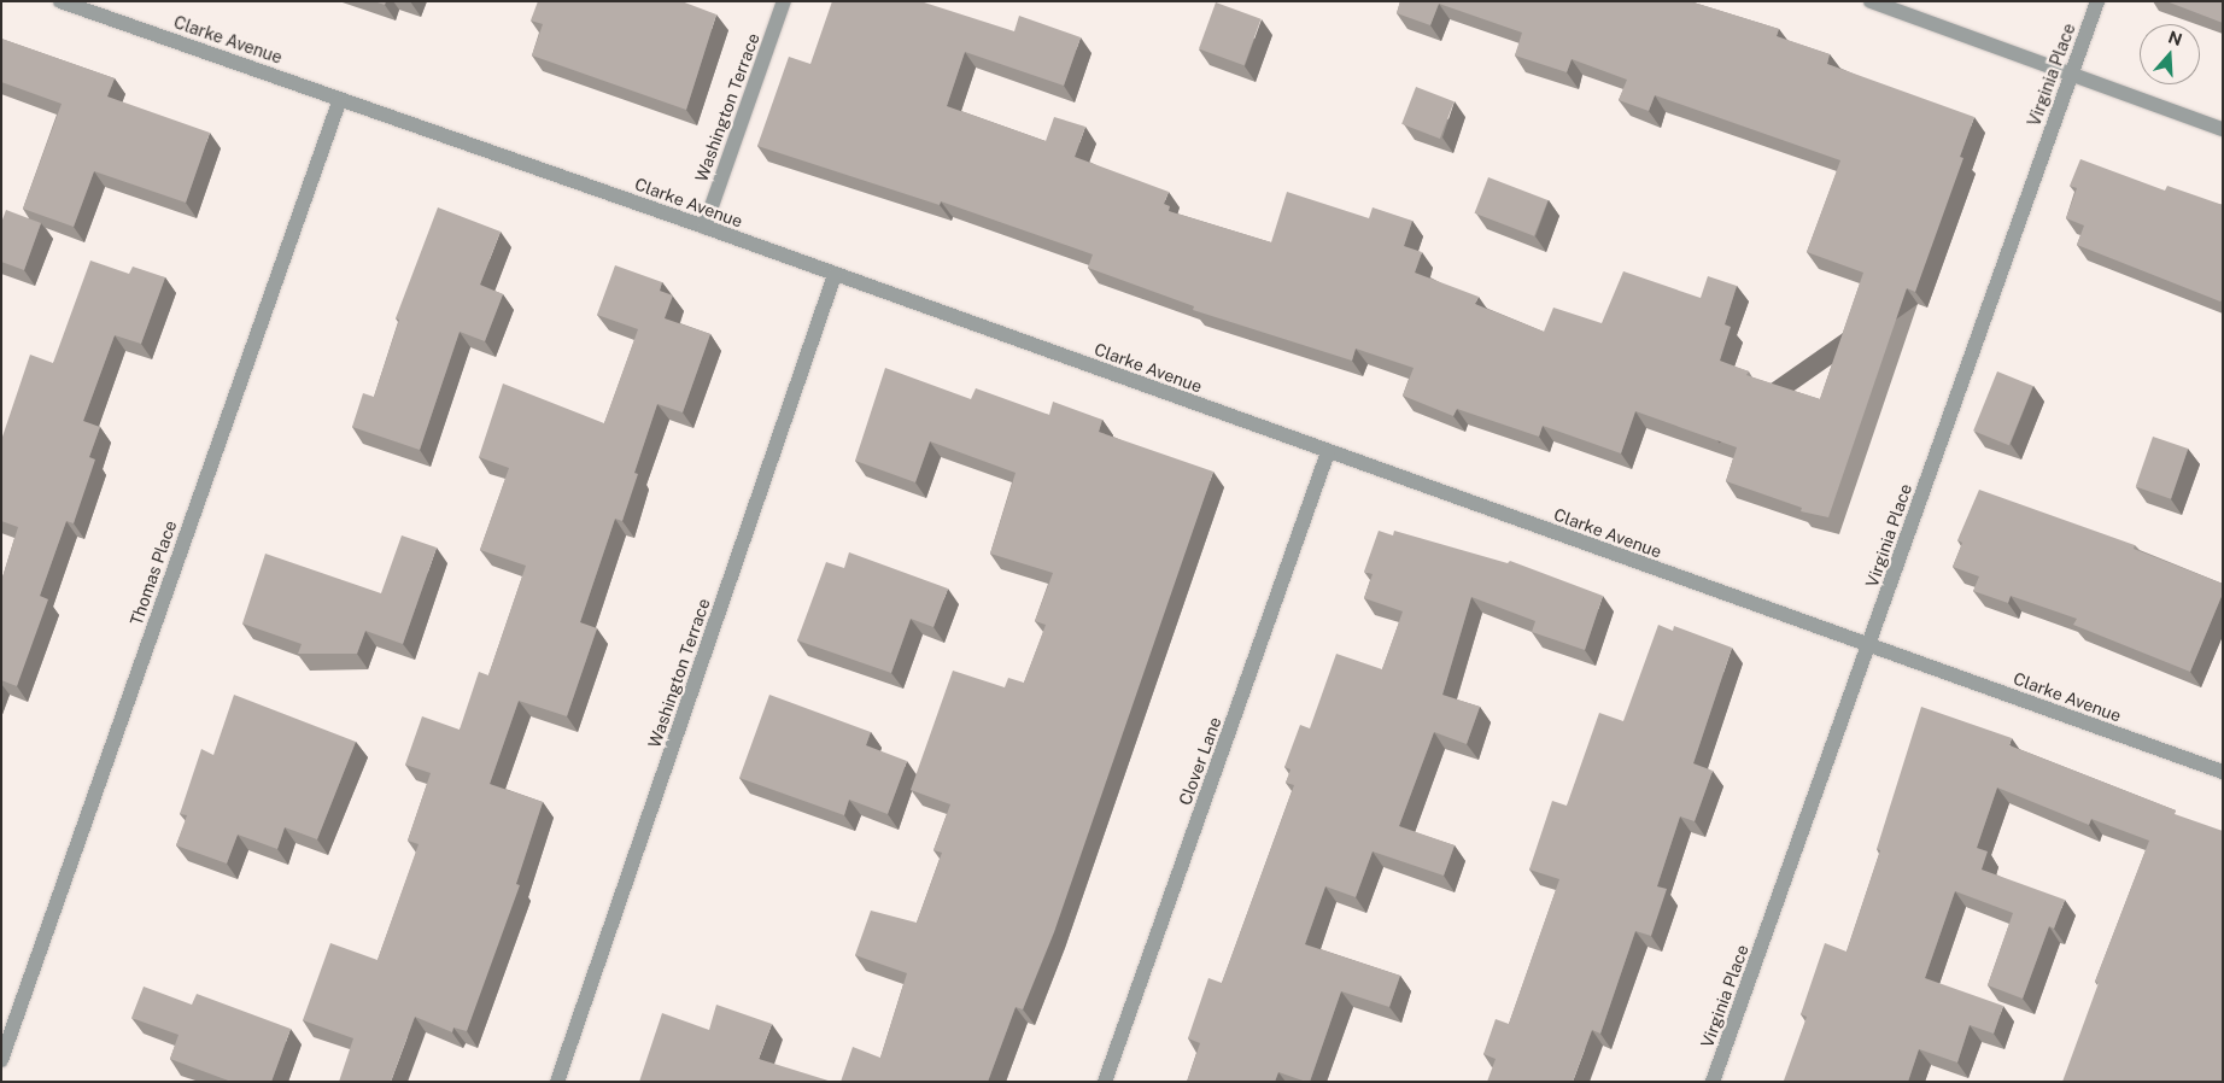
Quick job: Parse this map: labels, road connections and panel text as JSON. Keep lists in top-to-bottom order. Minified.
{"streets":{"street":["Clarke Avenue","Virginia Place","Washington Terrace","Thomas Place","Clover Lane"]},"crossings":[["Clarke Avenue","Virginia Place"],["Clarke Avenue","Washington Terrace"],["Clarke Avenue","Thomas Place"],["Clarke Avenue","Clover Lane"]],"north":"top"}
